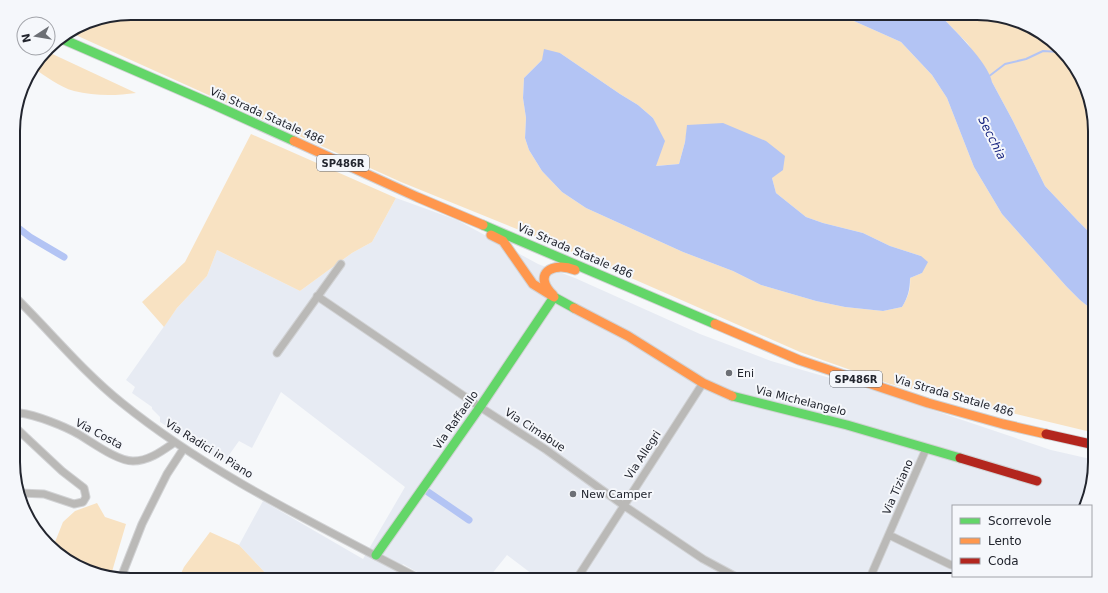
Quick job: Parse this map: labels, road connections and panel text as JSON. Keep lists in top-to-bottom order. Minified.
{"streets":{"main road":["Via Strada Statale 486","SP486R","Via Michelangelo","Via Raffaello"],"street":["Via Cimabue","Via Costa","Via Radici in Piano","Via Allegri","Via Tiziano"]},"crossings":[["Via Strada Statale 486","Via Michelangelo"],["Via Michelangelo","Via Raffaello"],["Via Michelangelo","Via Allegri"],["Via Michelangelo","Via Tiziano"],["Via Raffaello","Via Cimabue"],["Via Raffaello","Via Radici in Piano"],["Via Cimabue","Via Allegri"],["Via Costa","Via Radici in Piano"]],"water":["Secchia"],"places":["Eni","New Camper"],"legend":["Scorrevole","Lento","Coda"],"north":"left"}
